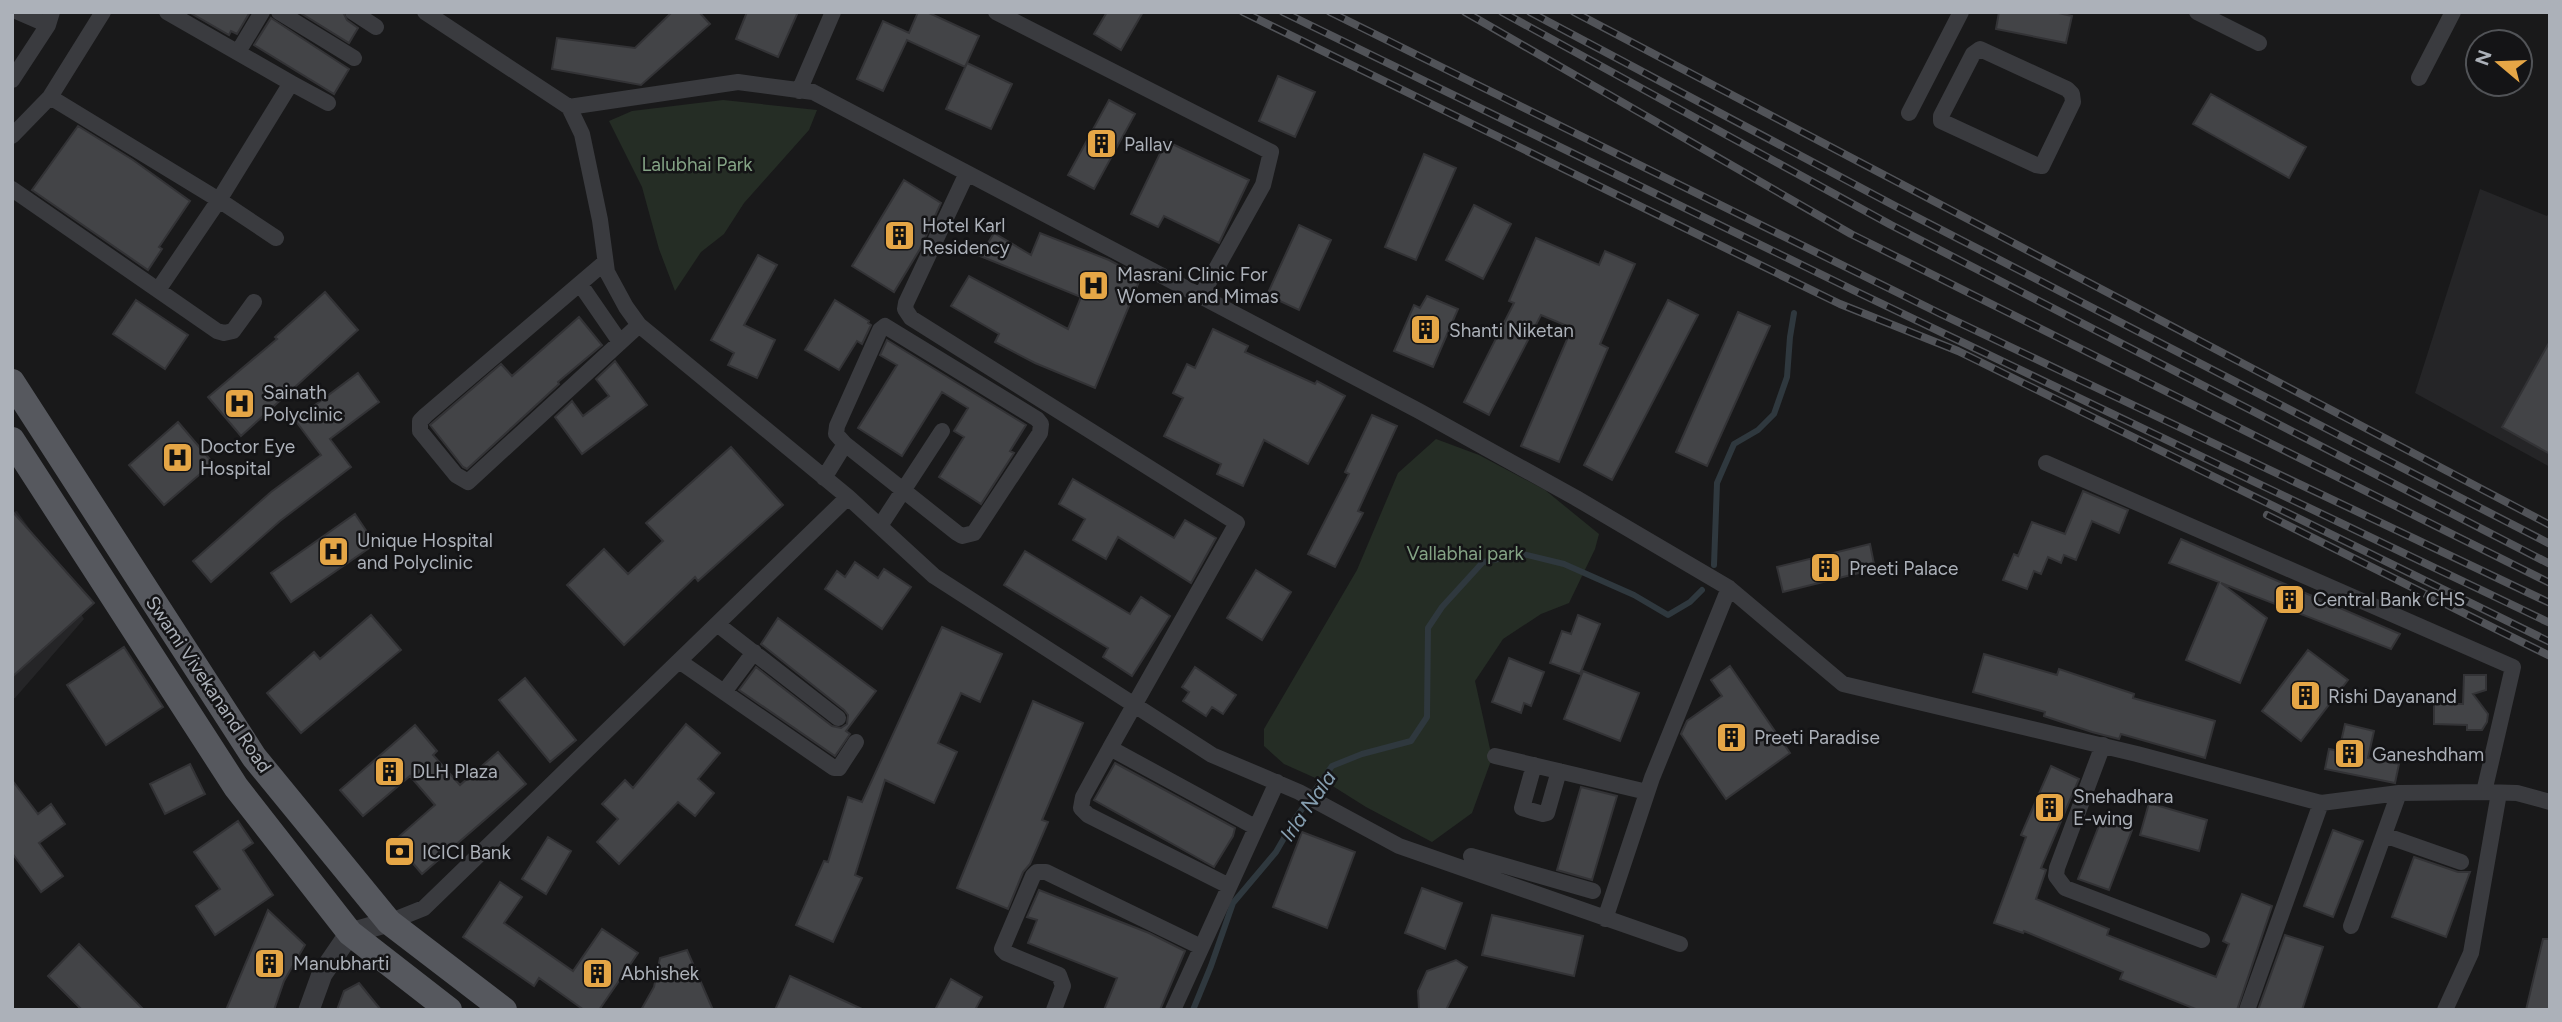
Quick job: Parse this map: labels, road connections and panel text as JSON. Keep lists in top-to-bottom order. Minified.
{"streets":{"main road":["Swami Vivekanand Road"]},"water":["Irla Nala"],"parks":["Lalubhai Park","Vallabhai park"],"places":{"building":["Pallav","Hotel Karl Residency","Shanti Niketan","Preeti Palace","Central Bank CHS","Rishi Dayanand","Preeti Paradise","Ganeshdham","DLH Plaza","Snehadhara E-wing","Manubharti","Abhishek"],"hospital":["Masrani Clinic For Women and Mimas","Sainath Polyclinic","Doctor Eye Hospital","Unique Hospital and Polyclinic"],"bank":["ICICI Bank"]},"north":"left"}
